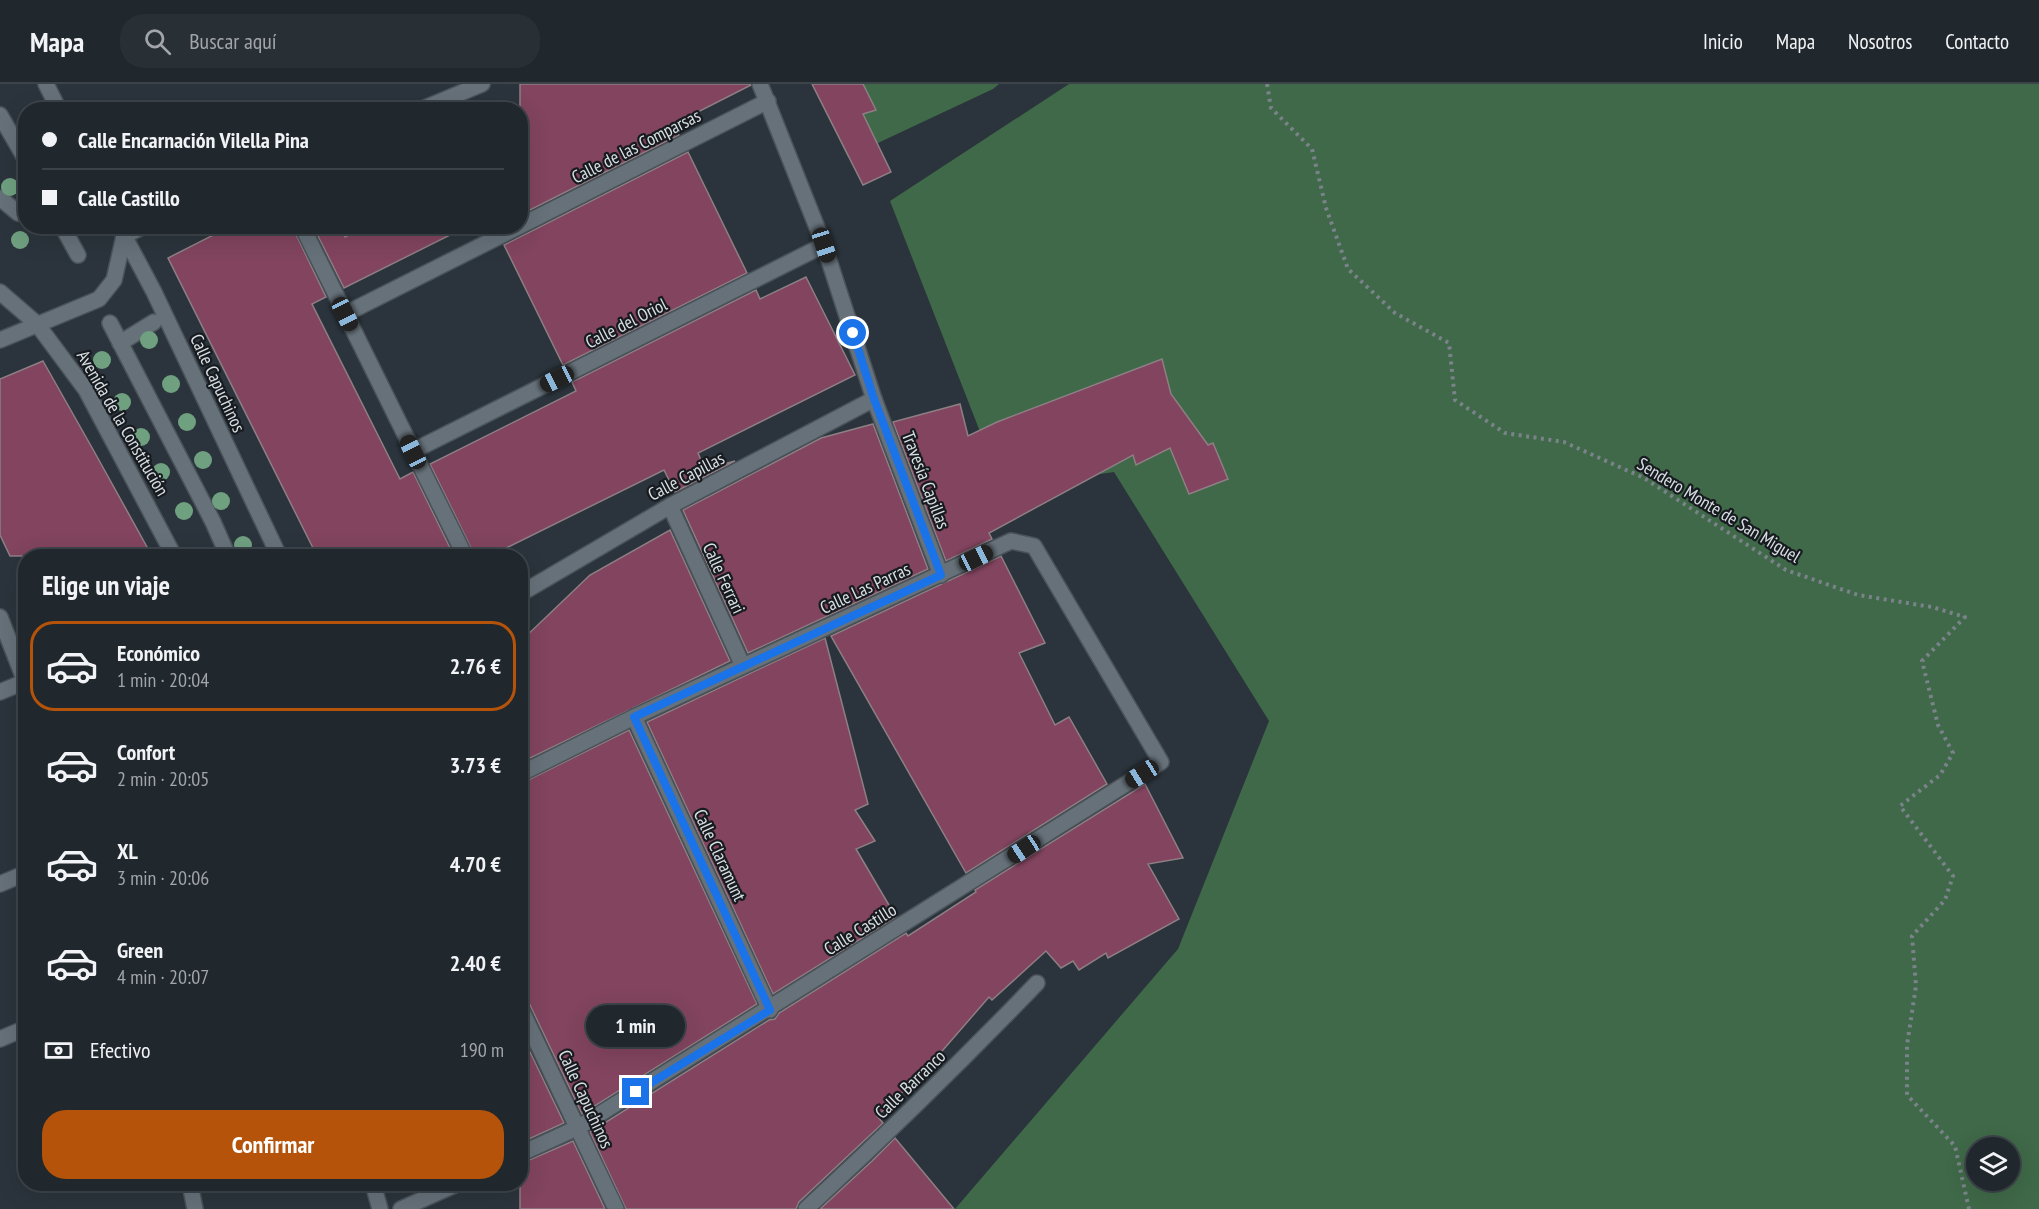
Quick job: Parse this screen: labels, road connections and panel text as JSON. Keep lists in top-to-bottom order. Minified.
{"streets":{"street":["Calle de las Comparsas","Calle del Oriol","Calle Capuchinos","Avenida de la Constitución","Calle Capillas","Travesía Capillas","Calle Ferrari","Calle Las Parras","Calle Claramunt","Calle Castillo","Calle Barranco"],"path":["Sendero Monte de San Miguel"]},"crossings":[["Calle de las Comparsas","Travesía Capillas"],["Calle del Oriol","Travesía Capillas"],["Calle Capuchinos","Calle Castillo"],["Calle Capillas","Travesía Capillas"],["Calle Capillas","Calle Ferrari"],["Travesía Capillas","Calle Las Parras"],["Calle Ferrari","Calle Las Parras"],["Calle Las Parras","Calle Claramunt"],["Calle Las Parras","Calle Castillo"],["Calle Claramunt","Calle Castillo"]],"page":{"header":"Mapa","search":"Buscar aquí","nav":["Inicio","Mapa","Nosotros","Contacto"],"banner":["Calle Encarnación Vilella Pina","Calle Castillo"],"heading":"Elige un viaje","list":[{"name":"Económico","note":"1 min · 20:04","value":"2.76 €"},{"name":"Confort","note":"2 min · 20:05","value":"3.73 €"},{"name":"XL","note":"3 min · 20:06","value":"4.70 €"},{"name":"Green","note":"4 min · 20:07","value":"2.40 €"}],"bubble":"1 min","pay":["Efectivo","190 m"],"buttons":"Confirmar"}}
